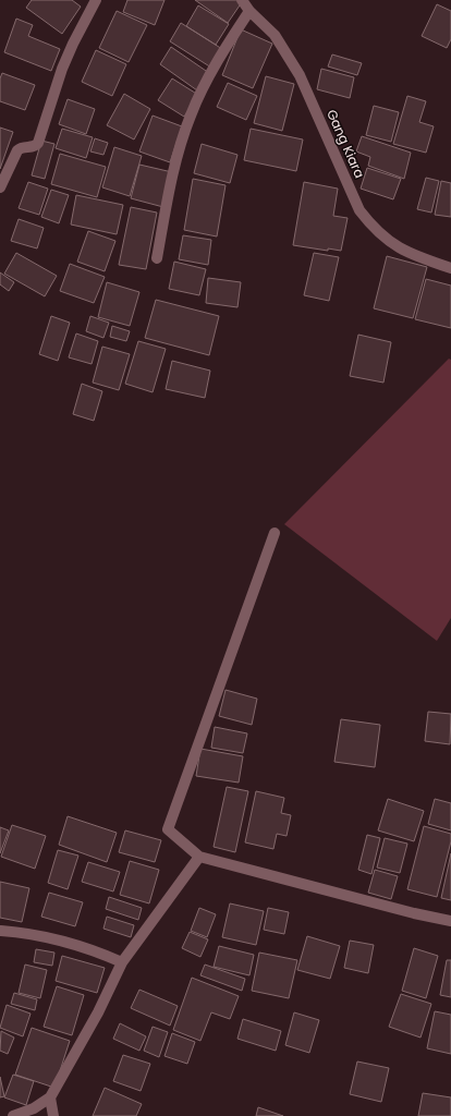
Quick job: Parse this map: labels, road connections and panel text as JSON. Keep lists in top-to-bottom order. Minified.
{"streets":{"street":["Gang Kiara"]}}
